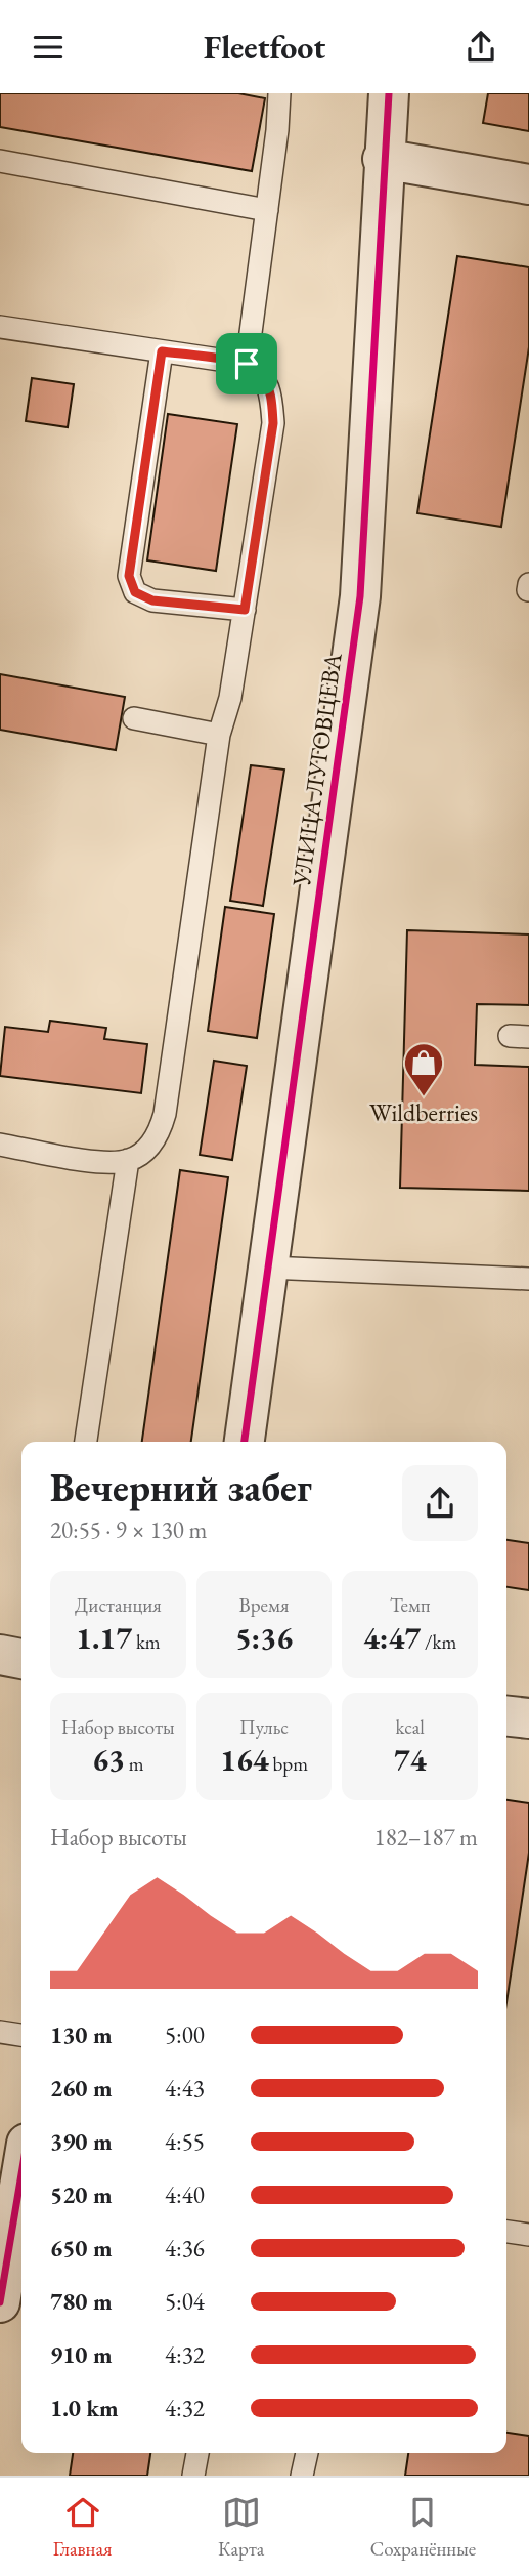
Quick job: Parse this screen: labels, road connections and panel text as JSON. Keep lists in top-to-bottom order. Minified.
{"streets":{"street":["УЛИЦА ЛУГОВЦЕВА"]},"places":{"shop":["Wildberries"]},"page":{"header":"Fleetfoot","heading":["Вечерний забег","20:55 · 9 × 130 m"],"stats":[["Дистанция","1.17 km"],["Время","5:36"],["Темп","4:47 /km"],["Набор высоты","63 m"],["Пульс","164 bpm"],["kcal","74"]],"chart":["Набор высоты","182–187 m"],"list":[{"name":"130 m","note":"5:00"},{"name":"260 m","note":"4:43"},{"name":"390 m","note":"4:55"},{"name":"520 m","note":"4:40"},{"name":"650 m","note":"4:36"},{"name":"780 m","note":"5:04"},{"name":"910 m","note":"4:32"},{"name":"1.0 km","note":"4:32"}],"tabs":["Главная","Карта","Сохранённые"]}}
